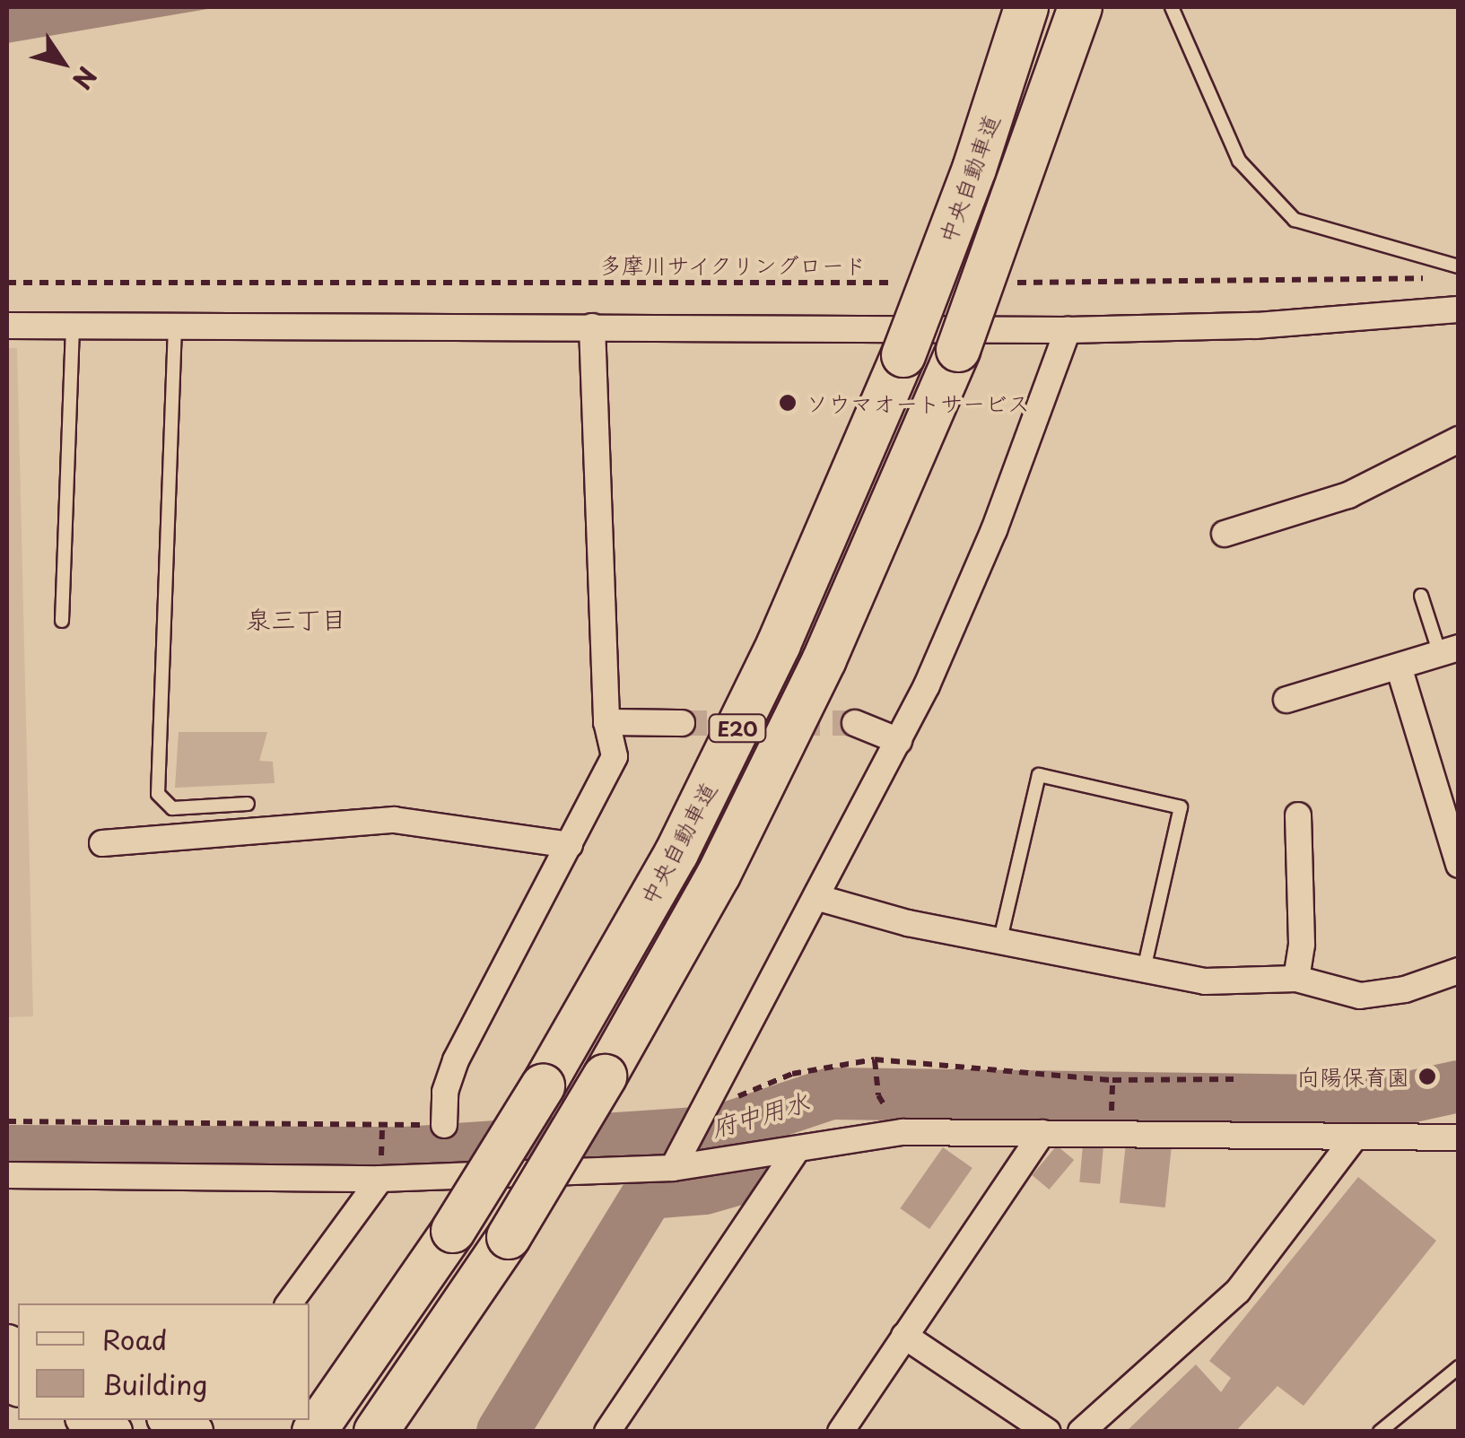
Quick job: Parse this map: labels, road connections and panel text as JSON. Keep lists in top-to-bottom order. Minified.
{"streets":{"highway":["中央自動車道","E20"],"path":["多摩川サイクリングロード"]},"districts":["泉三丁目"],"water":["府中用水"],"places":["ソウマオートサービス","向陽保育園"],"legend":["Road","Building"],"north":"bottom right"}
